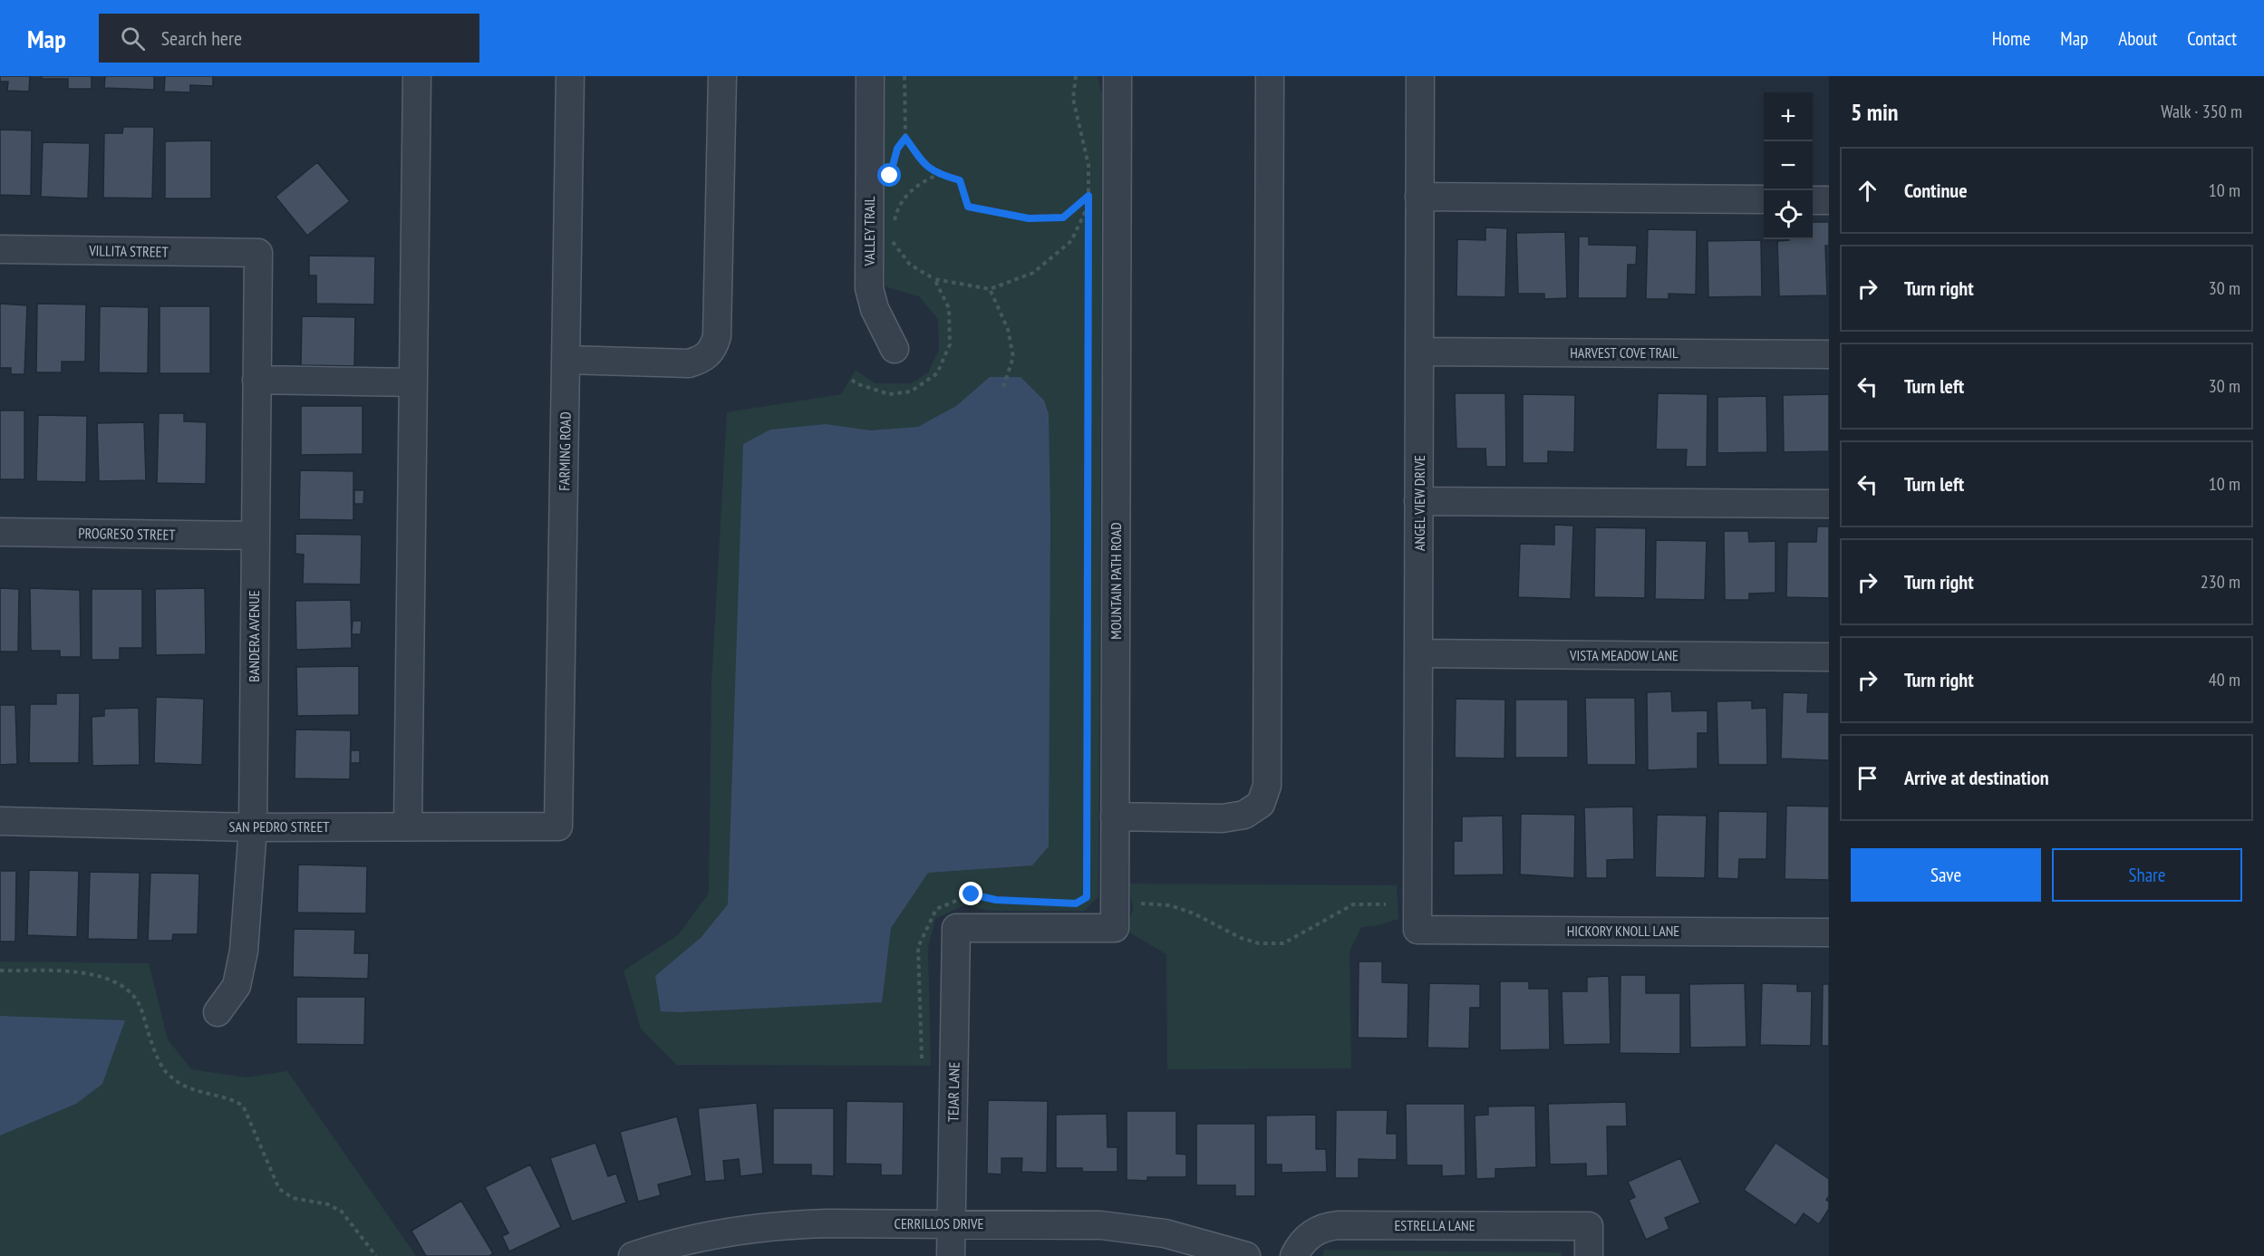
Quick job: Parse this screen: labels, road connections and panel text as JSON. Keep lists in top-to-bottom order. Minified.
{"streets":{"street":["VALLEY TRAIL","VILLITA STREET","HARVEST COVE TRAIL","FARMING ROAD","ANGEL VIEW DRIVE","PROGRESO STREET","MOUNTAIN PATH ROAD","BANDERA AVENUE","VISTA MEADOW LANE","SAN PEDRO STREET","HICKORY KNOLL LANE","TEJAR LANE","CERRILLOS DRIVE","ESTRELLA LANE"]},"crossings":[["VILLITA STREET","BANDERA AVENUE"],["HARVEST COVE TRAIL","ANGEL VIEW DRIVE"],["FARMING ROAD","SAN PEDRO STREET"],["ANGEL VIEW DRIVE","VISTA MEADOW LANE"],["ANGEL VIEW DRIVE","HICKORY KNOLL LANE"],["PROGRESO STREET","BANDERA AVENUE"],["MOUNTAIN PATH ROAD","TEJAR LANE"],["BANDERA AVENUE","SAN PEDRO STREET"],["TEJAR LANE","CERRILLOS DRIVE"]],"page":{"header":"Map","search":"Search here","nav":["Home","Map","About","Contact"],"heading":["5 min","Walk · 350 m"],"map_buttons":["+","−"],"list":[["Continue","10 m"],["Turn right","30 m"],["Turn left","30 m"],["Turn left","10 m"],["Turn right","230 m"],["Turn right","40 m"],"Arrive at destination"],"buttons":["Save","Share"]}}
